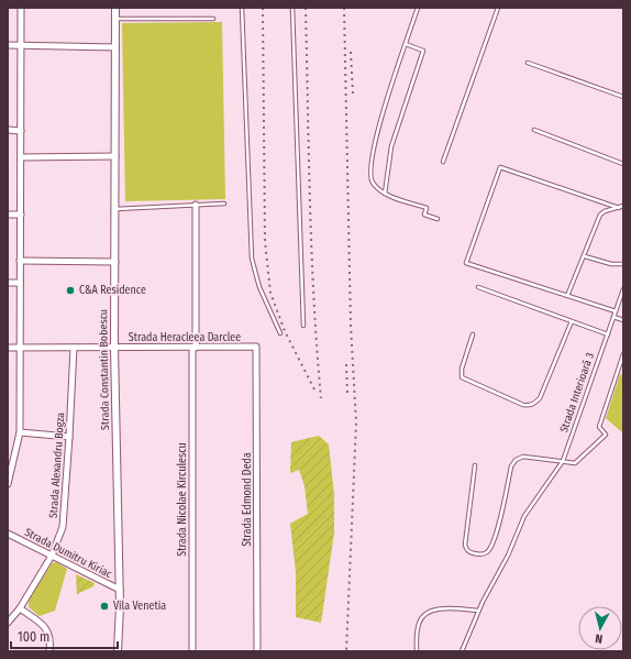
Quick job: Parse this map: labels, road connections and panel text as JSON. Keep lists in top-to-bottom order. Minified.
{"streets":{"street":["Strada Heracleea Darclee","Strada Constantin Bobescu","Strada Alexandru Bogza","Strada Nicolae Kirculescu","Strada Edmond Deda","Strada Dumitru Kiriac"],"lane":["Strada Interioară 3"]},"crossings":[["Strada Heracleea Darclee","Strada Constantin Bobescu"],["Strada Heracleea Darclee","Strada Alexandru Bogza"],["Strada Heracleea Darclee","Strada Nicolae Kirculescu"],["Strada Heracleea Darclee","Strada Edmond Deda"],["Strada Constantin Bobescu","Strada Dumitru Kiriac"],["Strada Alexandru Bogza","Strada Dumitru Kiriac"]],"places":["C&A Residence","Vila Venetia"],"scale_bar":"100 m","north":"bottom"}
